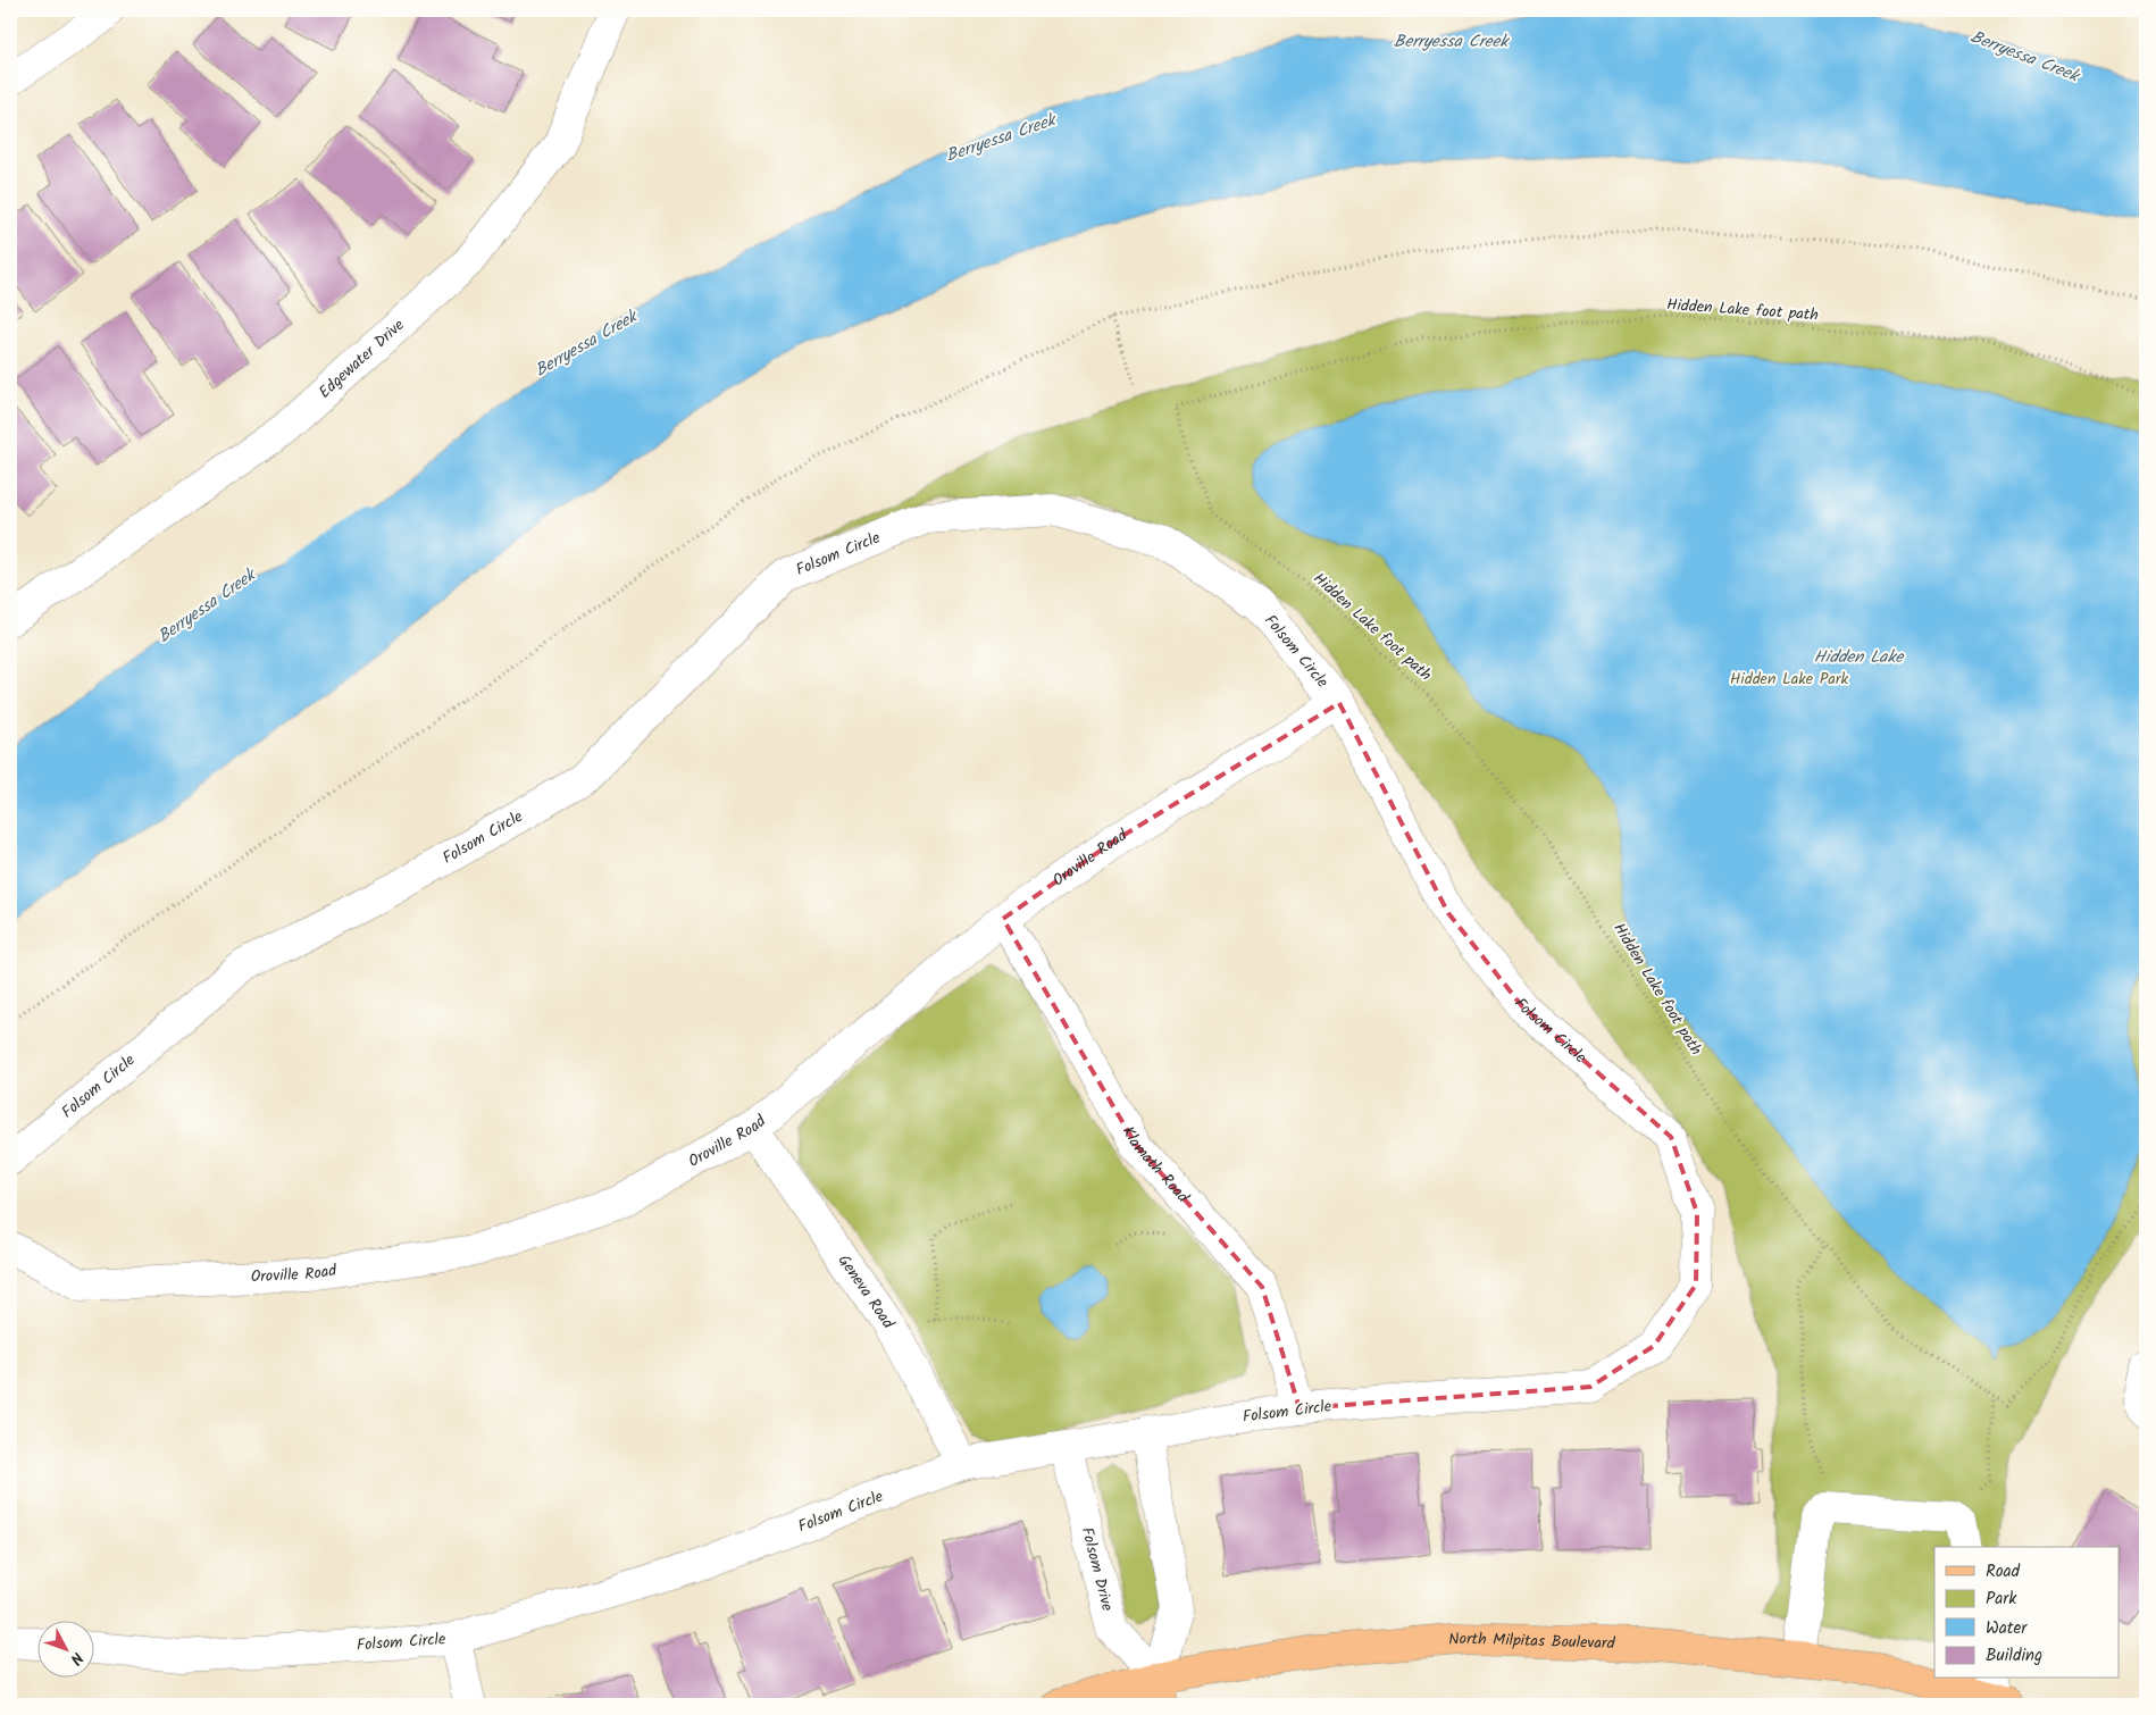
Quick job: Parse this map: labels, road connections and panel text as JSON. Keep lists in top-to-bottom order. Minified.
{"streets":{"main road":["North Milpitas Boulevard"],"street":["Edgewater Drive","Folsom Circle","Oroville Road","Klamath Road","Geneva Road","Folsom Drive"],"path":["Hidden Lake foot path"]},"crossings":[["Folsom Circle","Oroville Road"],["Folsom Circle","Klamath Road"],["Folsom Circle","Geneva Road"],["Folsom Circle","Folsom Drive"],["Oroville Road","Klamath Road"],["Oroville Road","Geneva Road"],["Folsom Drive","North Milpitas Boulevard"]],"water":["Berryessa Creek","Hidden Lake"],"parks":["Hidden Lake Park"],"legend":["Road","Park","Water","Building"],"north":"bottom right"}
